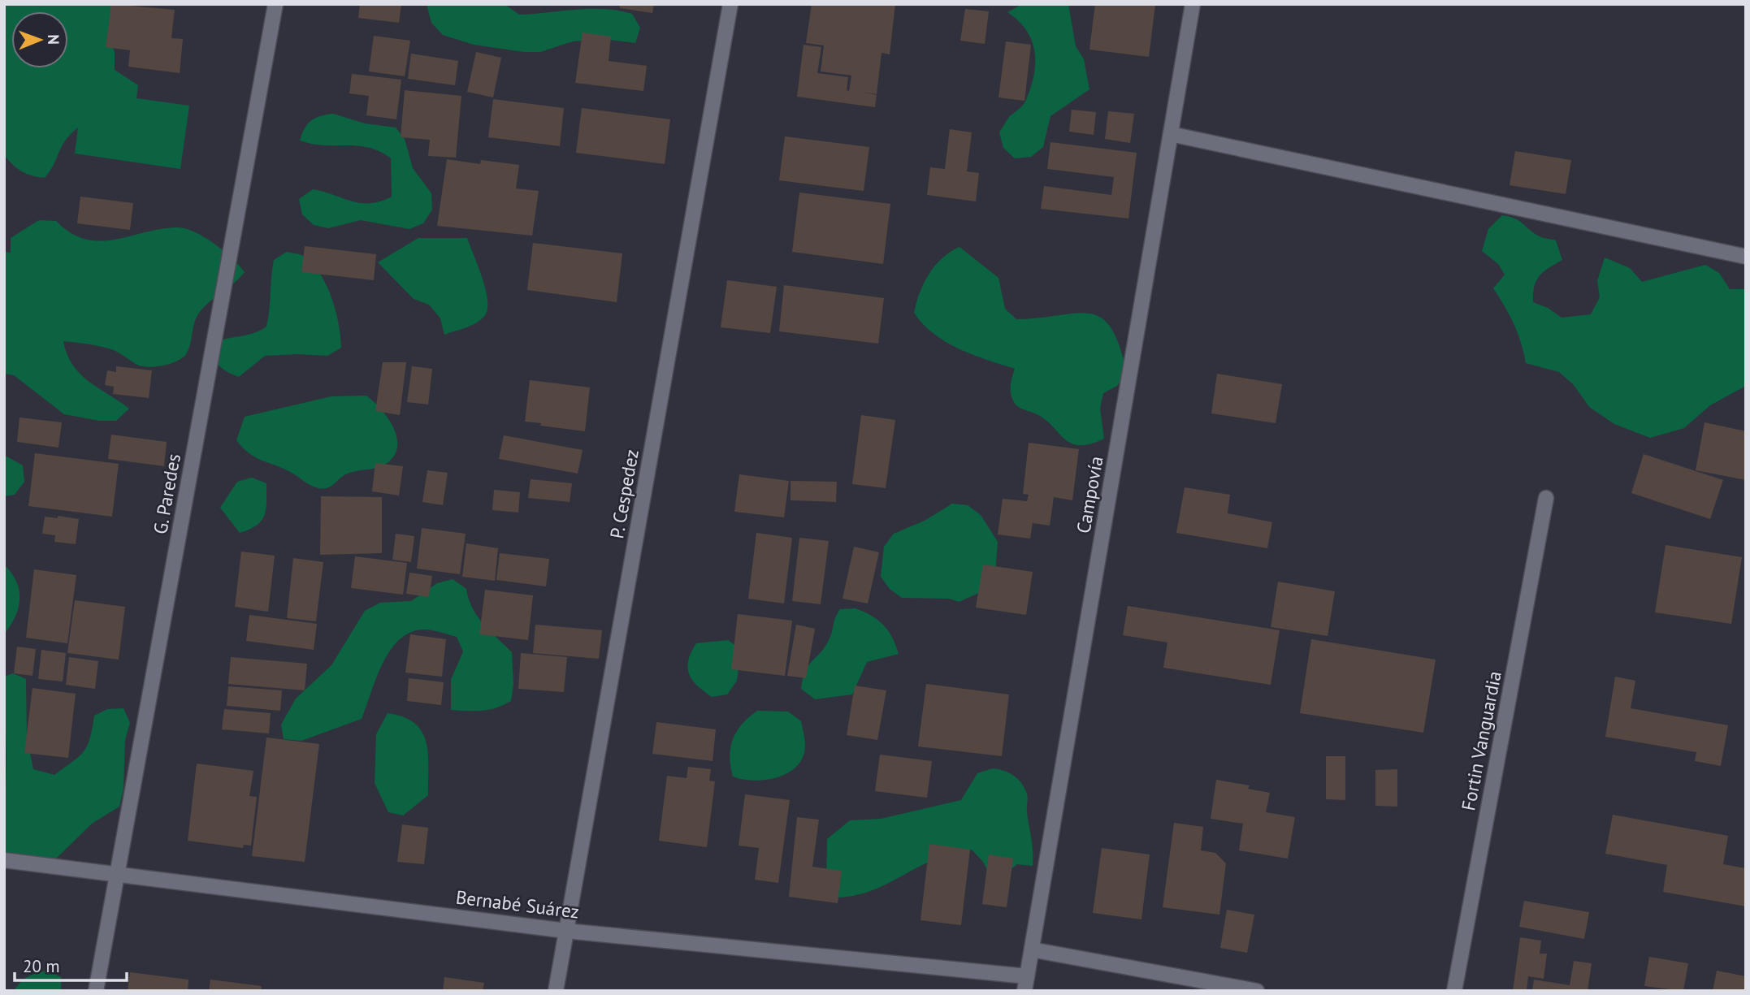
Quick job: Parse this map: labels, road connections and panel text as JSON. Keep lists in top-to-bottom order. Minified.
{"streets":{"street":["G. Paredes","P. Cespedez","Campovía","Fortin Vanguardia","Bernabé Suárez"]},"crossings":[["G. Paredes","Bernabé Suárez"],["P. Cespedez","Bernabé Suárez"],["Campovía","Bernabé Suárez"]],"scale_bar":"20 m","north":"right"}
